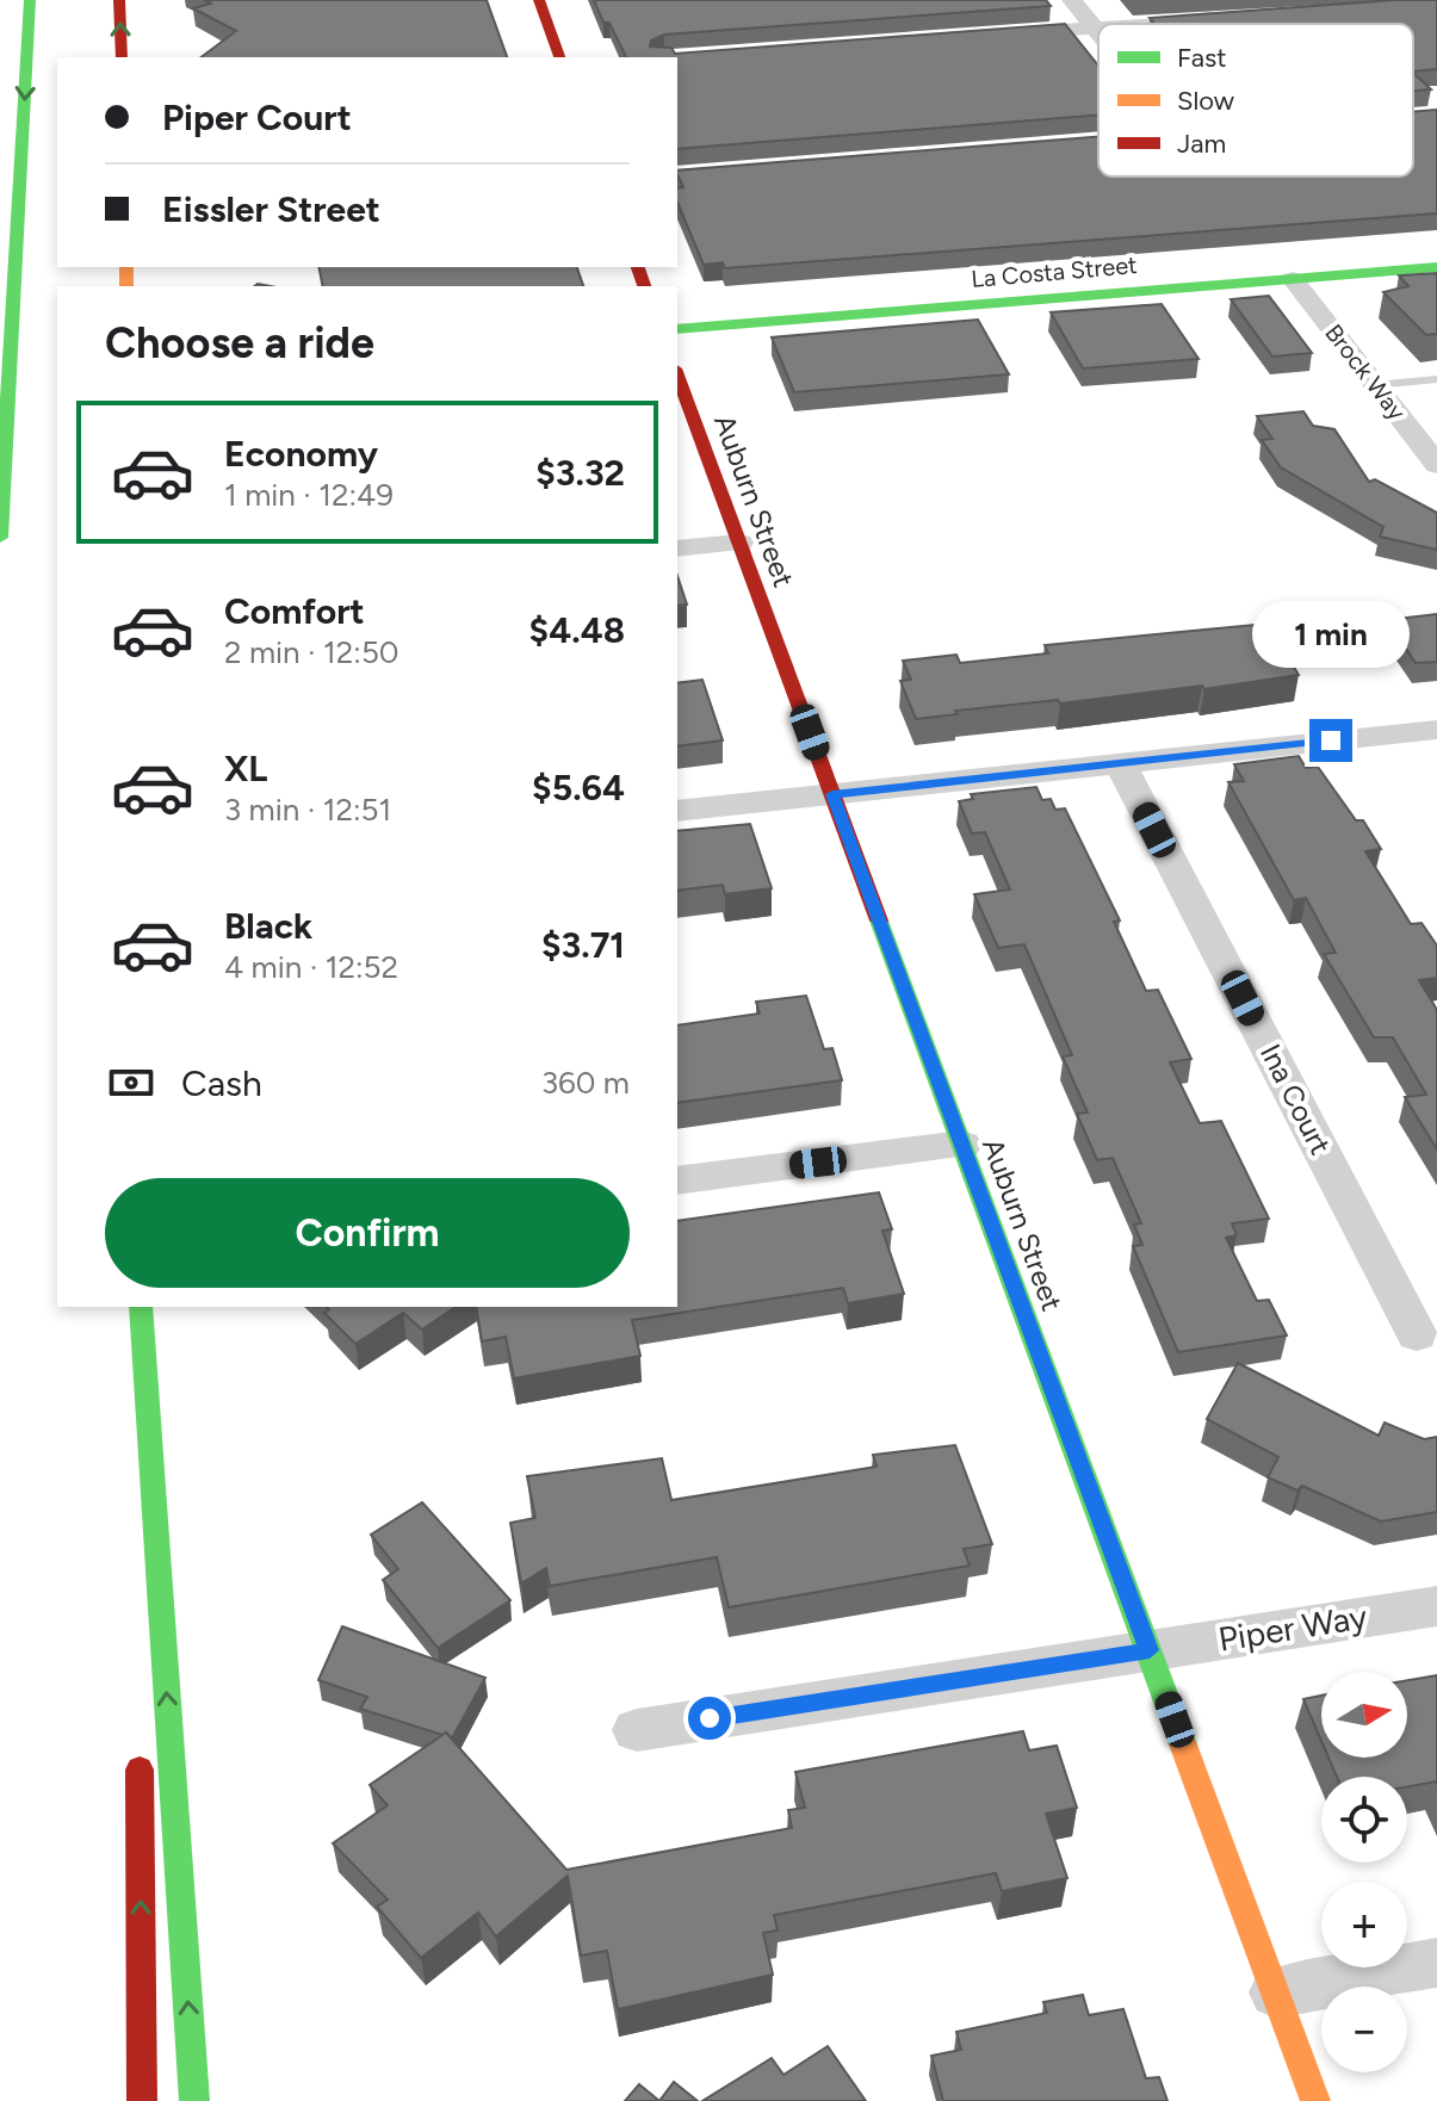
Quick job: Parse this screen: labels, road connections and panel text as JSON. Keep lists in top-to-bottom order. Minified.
{"streets":{"main road":["La Costa Street","Auburn Street"],"street":["Brock Way","Ina Court","Piper Way"]},"crossings":[["La Costa Street","Brock Way"],["Auburn Street","Piper Way"]],"legend":["Fast","Slow","Jam"],"north":"right","page":{"banner":["Piper Court","Eissler Street"],"heading":"Choose a ride","list":[{"name":"Economy","note":"1 min · 12:49","value":"$3.32"},{"name":"Comfort","note":"2 min · 12:50","value":"$4.48"},{"name":"XL","note":"3 min · 12:51","value":"$5.64"},{"name":"Black","note":"4 min · 12:52","value":"$3.71"}],"bubble":"1 min","pay":["Cash","360 m"],"buttons":"Confirm","map_buttons":["+","−"]}}
